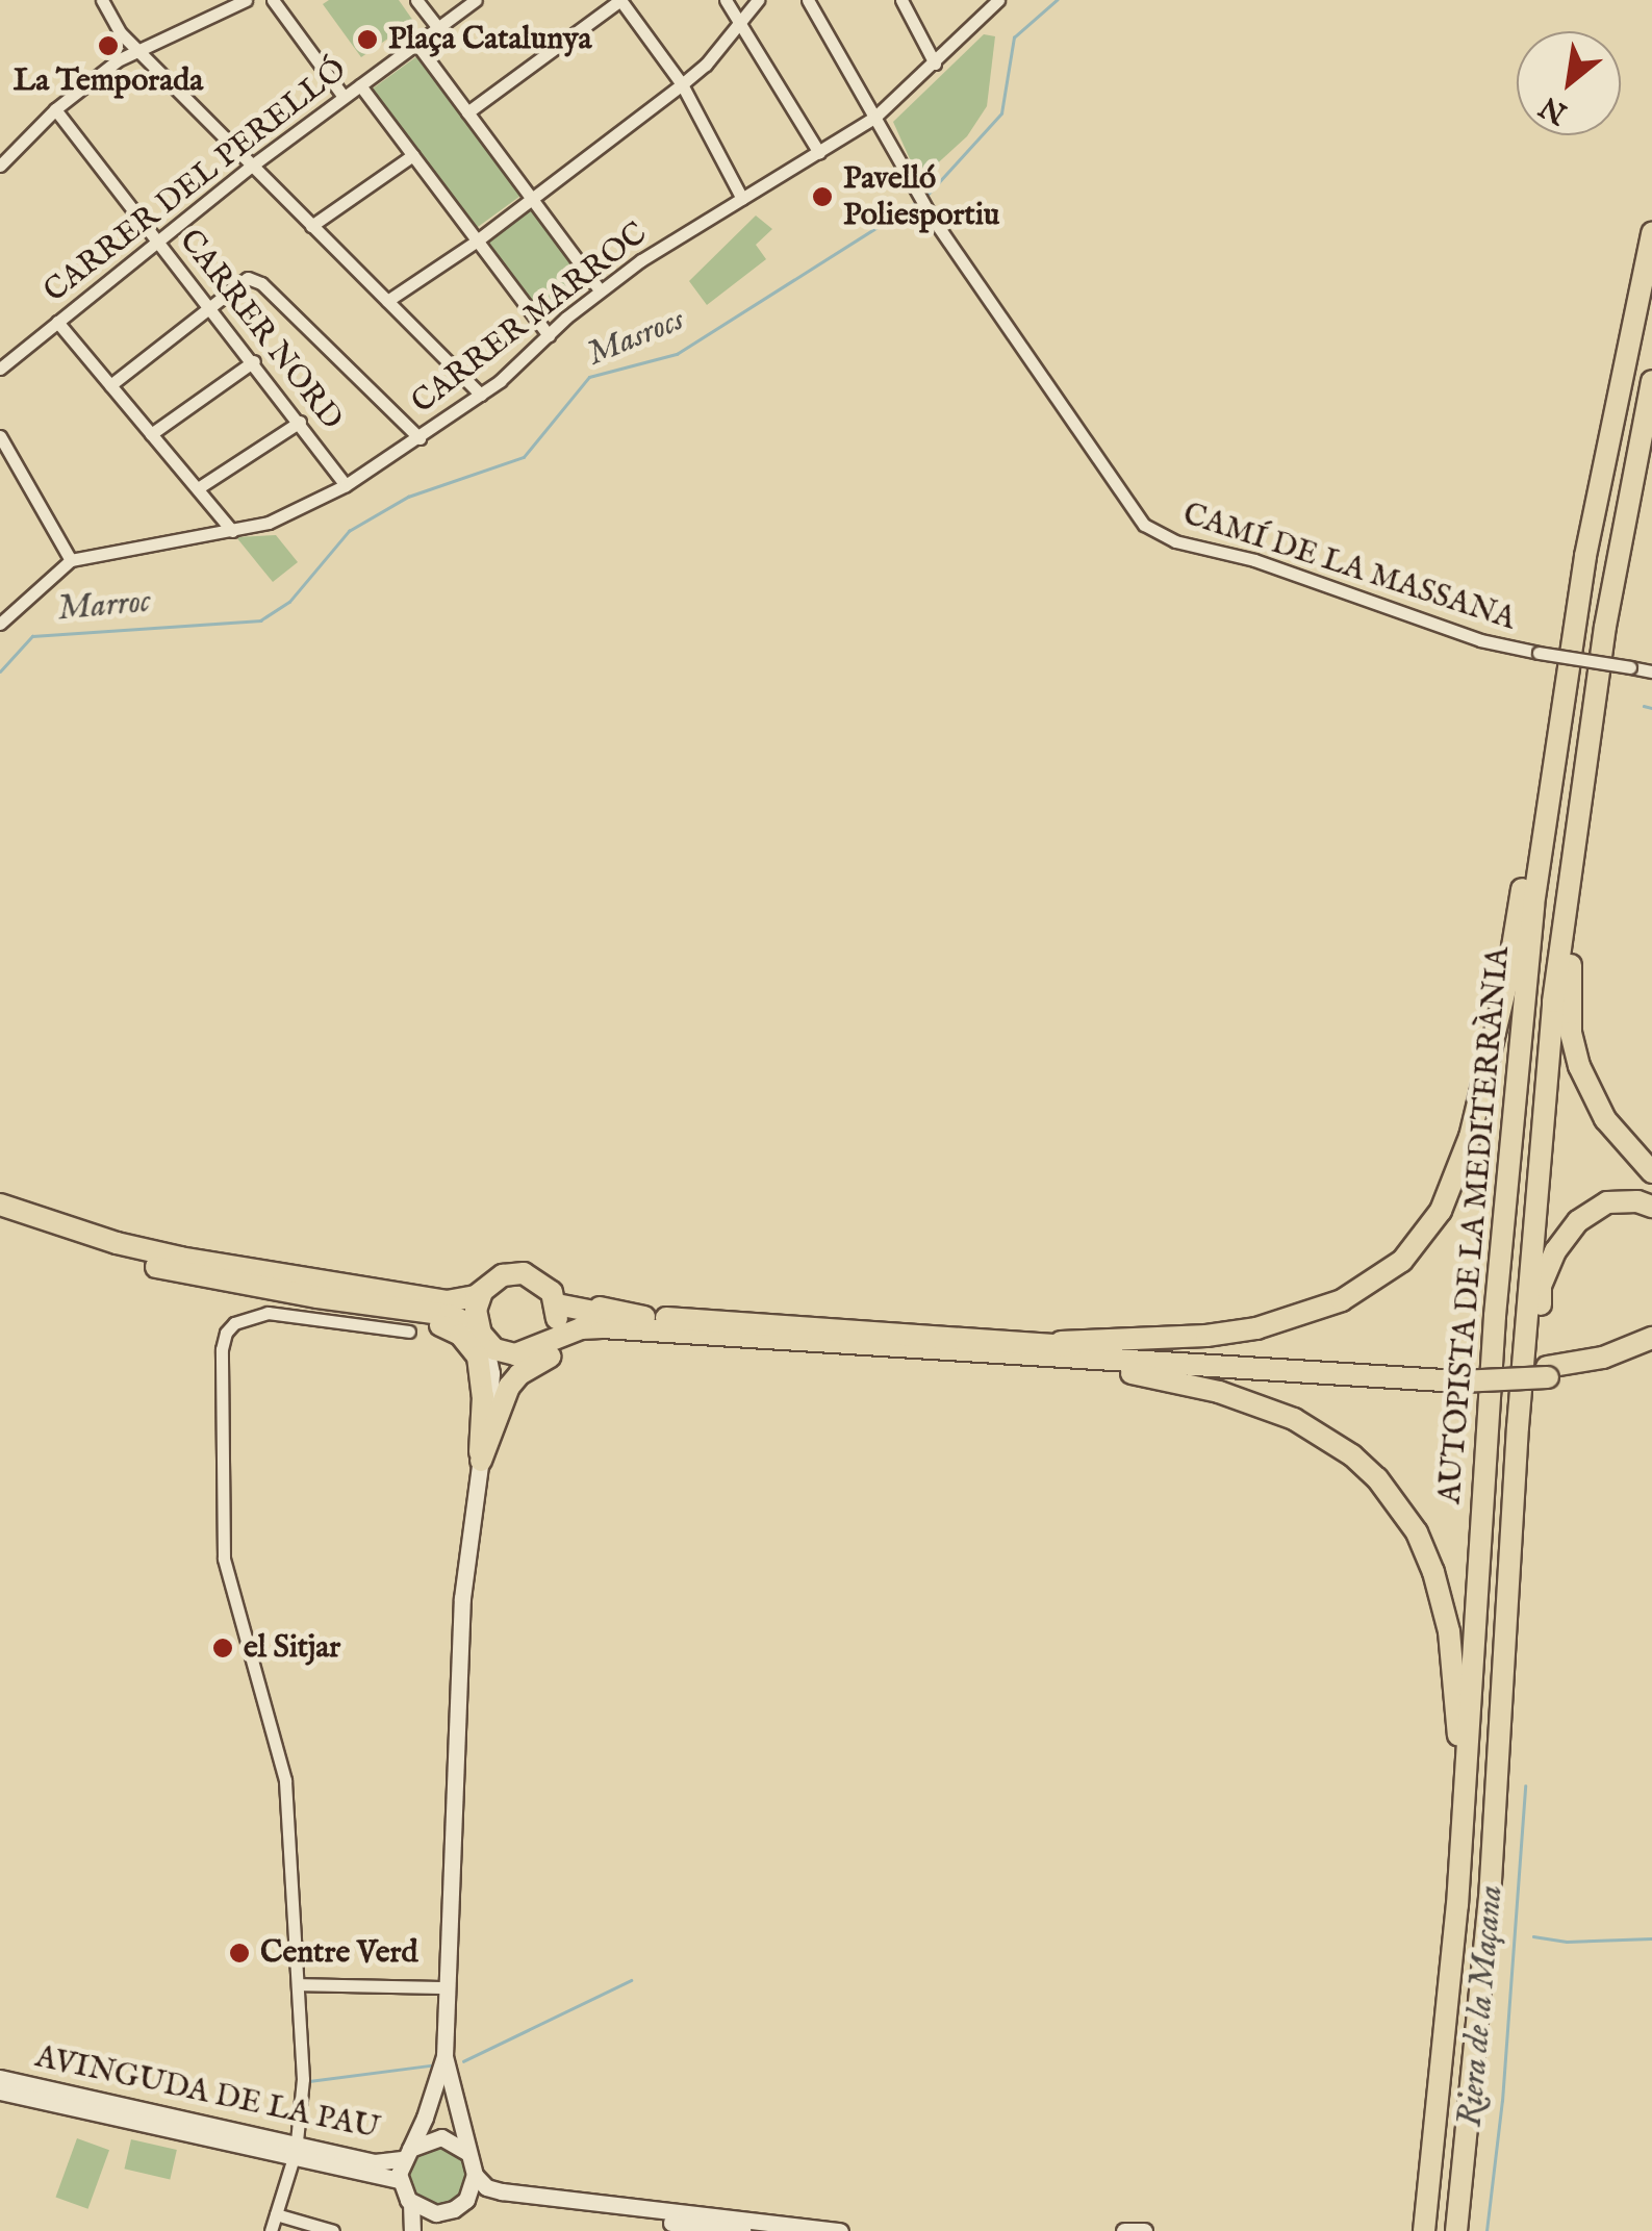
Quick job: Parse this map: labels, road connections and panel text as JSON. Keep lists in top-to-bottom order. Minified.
{"streets":{"highway":["AUTOPISTA DE LA MEDITERRÀNIA"],"street":["CARRER DEL PERELLÓ","CARRER MARROC","CARRER NORD","CAMÍ DE LA MASSANA","AVINGUDA DE LA PAU"]},"crossings":[["CARRER DEL PERELLÓ","CARRER NORD"],["CARRER MARROC","CARRER NORD"],["CARRER MARROC","CAMÍ DE LA MASSANA"]],"water":["Masrocs","Marroc","Riera de la Maçana"],"places":["Plaça Catalunya","La Temporada","Pavelló Poliesportiu","el Sitjar","Centre Verd"],"north":"bottom left"}
